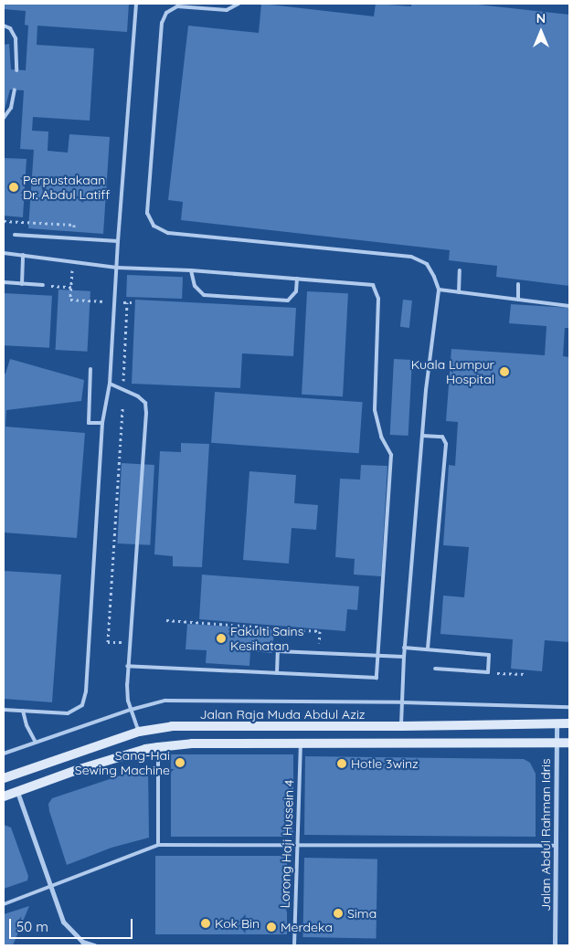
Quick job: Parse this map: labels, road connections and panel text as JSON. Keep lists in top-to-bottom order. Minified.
{"streets":{"main road":["Jalan Raja Muda Abdul Aziz"],"street":["Jalan Abdul Rahman Idris"],"lane":["Lorong Haji Hussein 4"]},"crossings":[["Jalan Raja Muda Abdul Aziz","Jalan Abdul Rahman Idris"]],"places":["Perpustakaan Dr. Abdul Latiff","Kuala Lumpur Hospital","Fakulti Sains Kesihatan","Sang-Hai Sewing Machine","Hotle 3winz","Sima","Kok Bin","Merdeka"],"scale_bar":"50 m","north":"top"}
